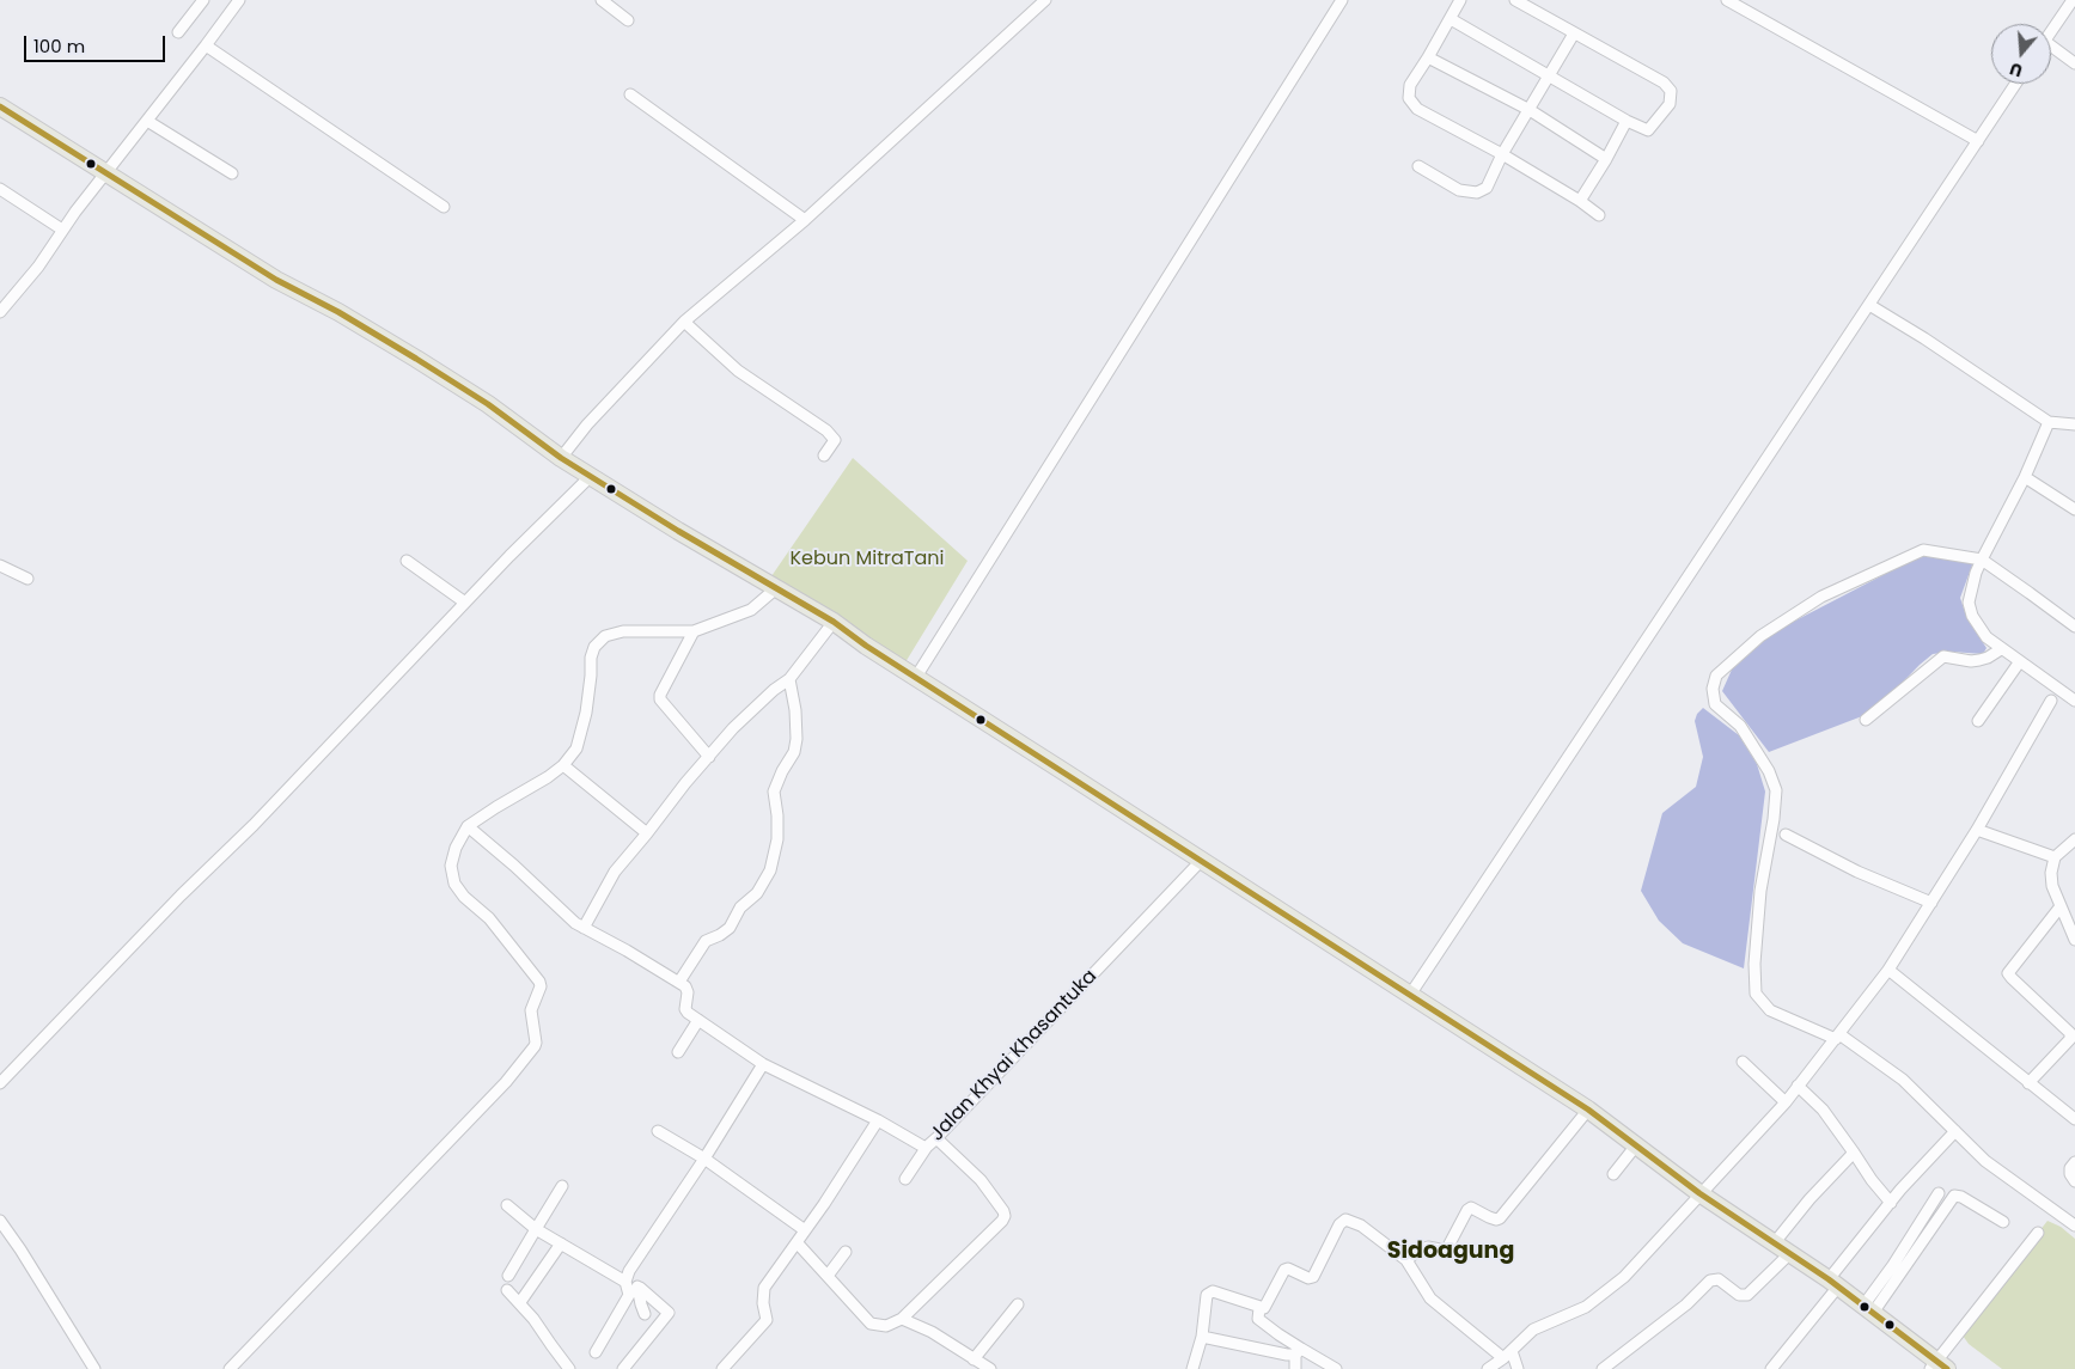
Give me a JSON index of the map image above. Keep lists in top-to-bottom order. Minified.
{"streets":{"street":["Jalan Khyai Khasantuka"]},"districts":["Sidoagung"],"parks":["Kebun MitraTani"],"scale_bar":"100 m","north":"bottom"}
